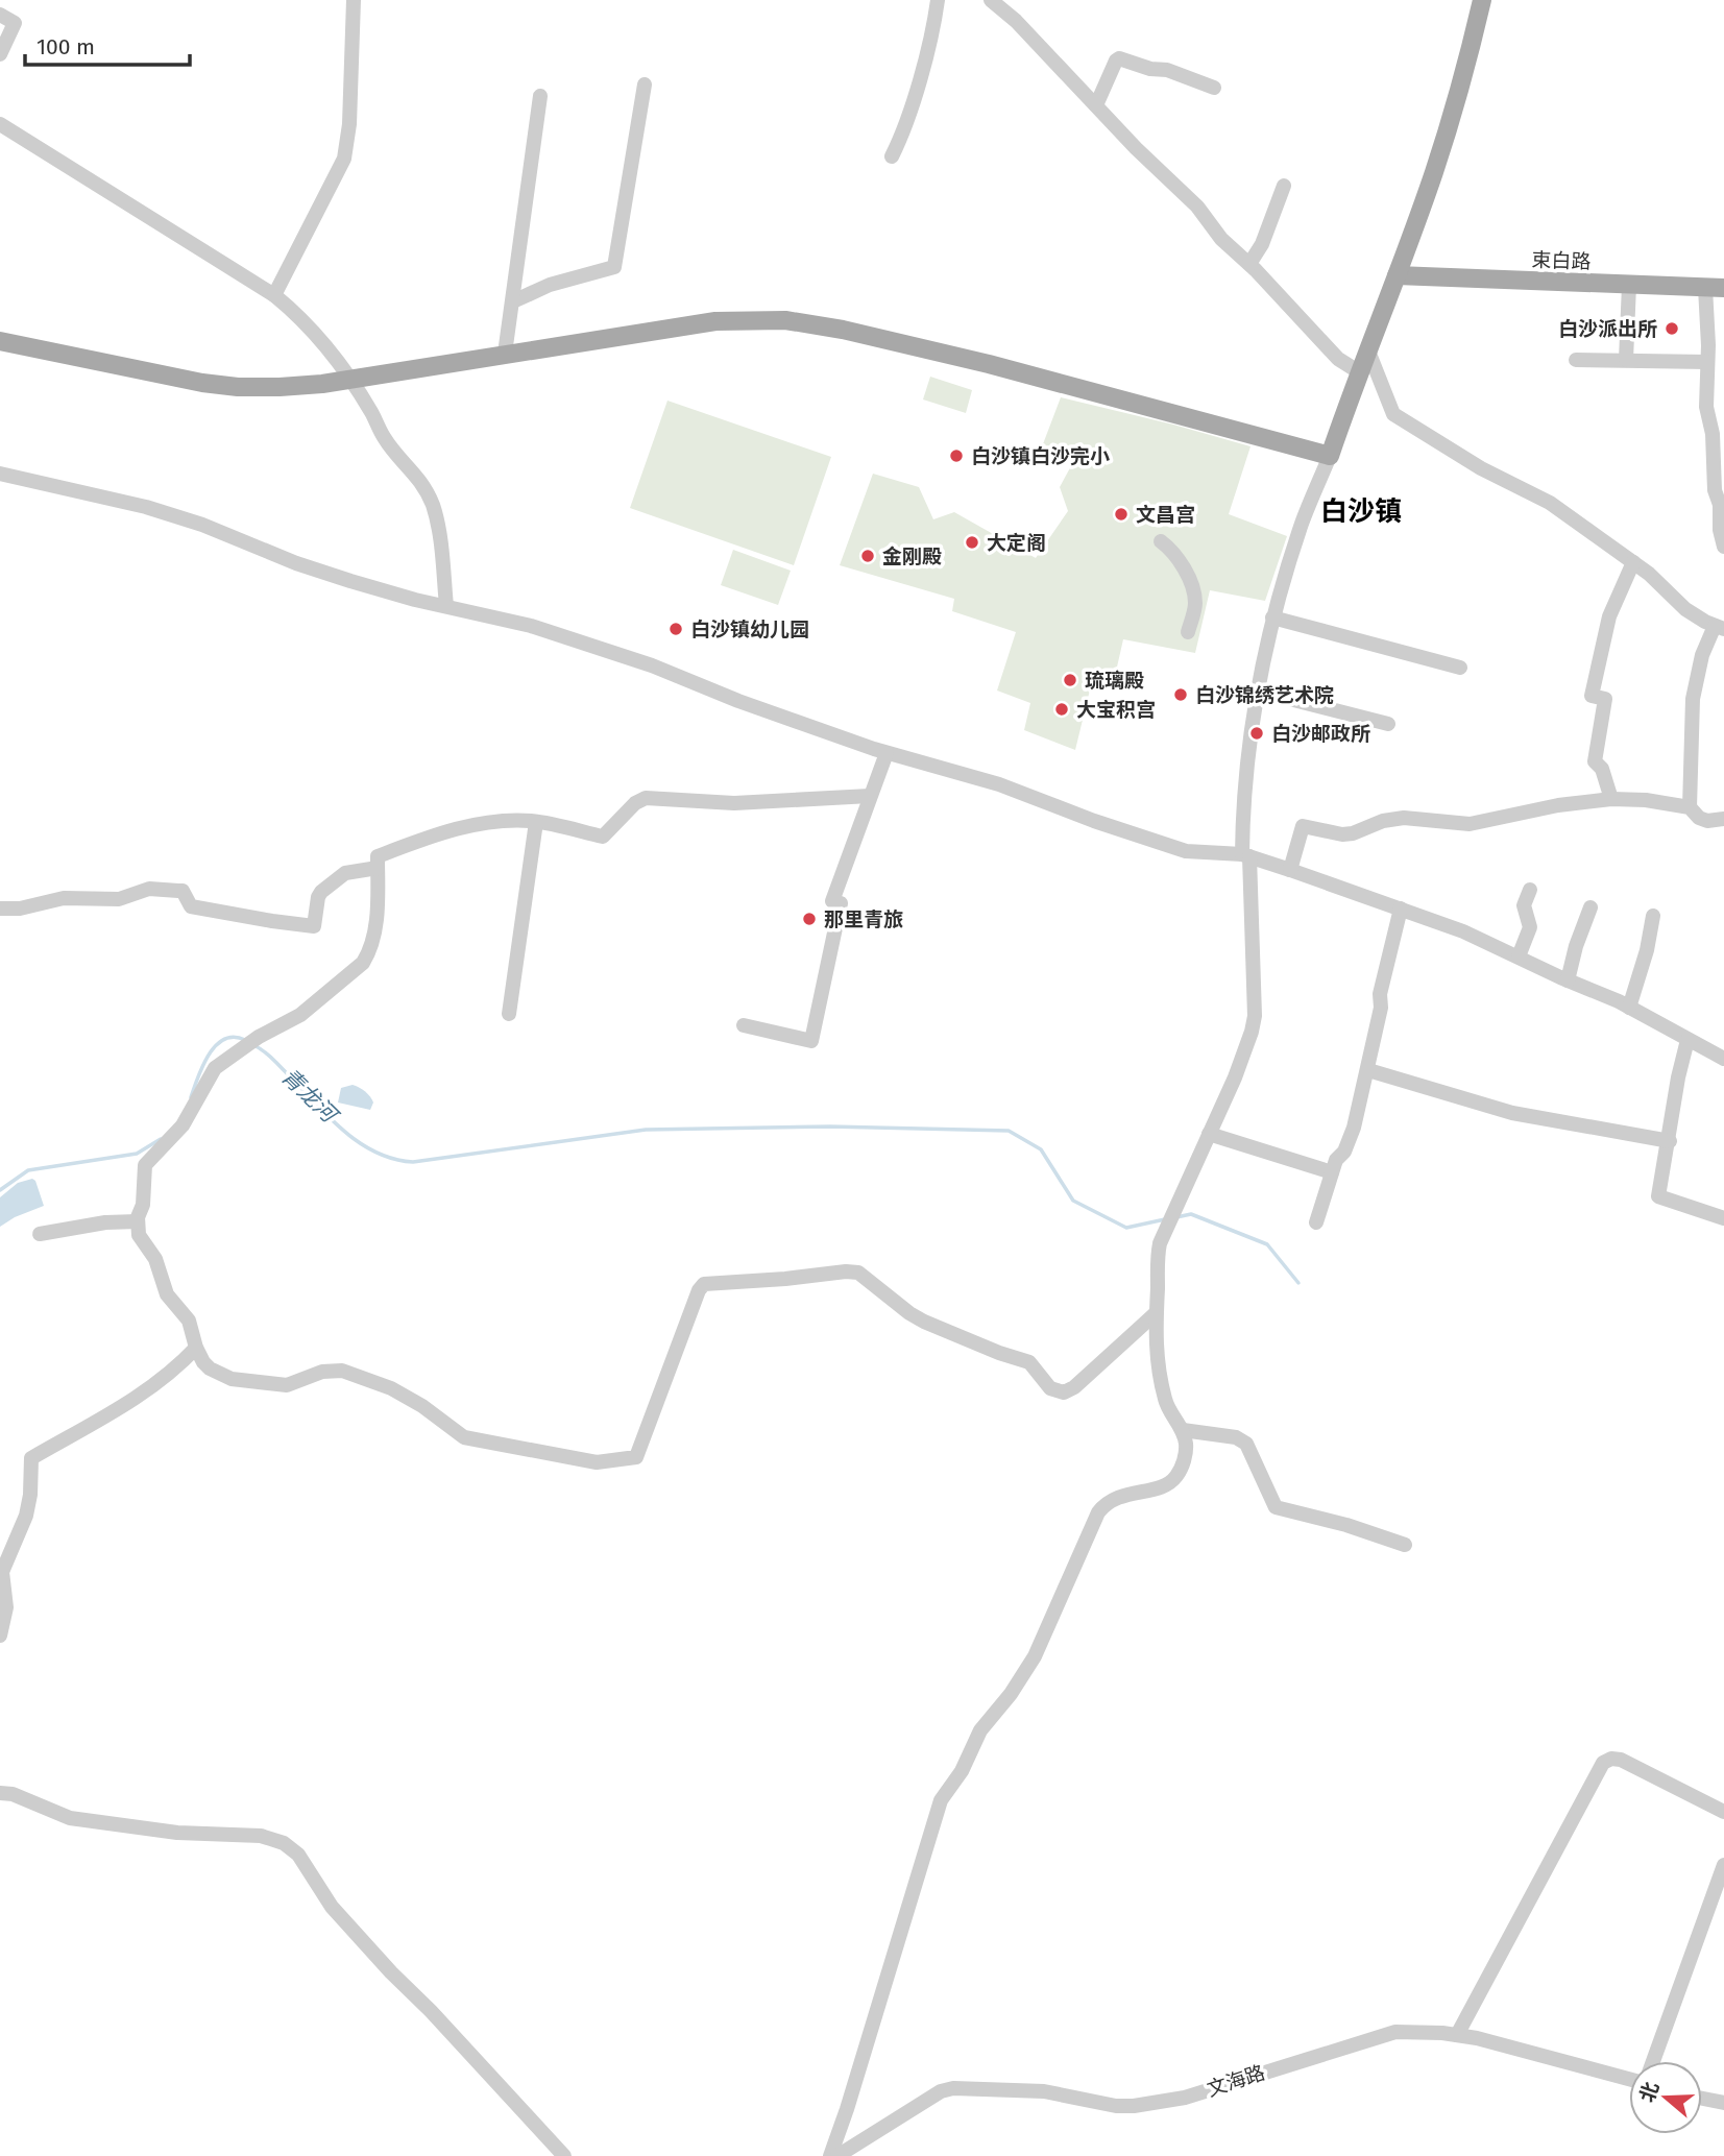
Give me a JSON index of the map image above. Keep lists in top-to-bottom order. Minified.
{"streets":{"main road":["束白路"],"street":["文海路"]},"districts":["白沙镇"],"water":["青龙河"],"places":["白沙派出所","白沙镇白沙完小","文昌宫","大定阁","金刚殿","白沙镇幼儿园","琉璃殿","白沙锦绣艺术院","大宝积宫","白沙邮政所","那里青旅"],"scale_bar":"100 m","north":"left"}
